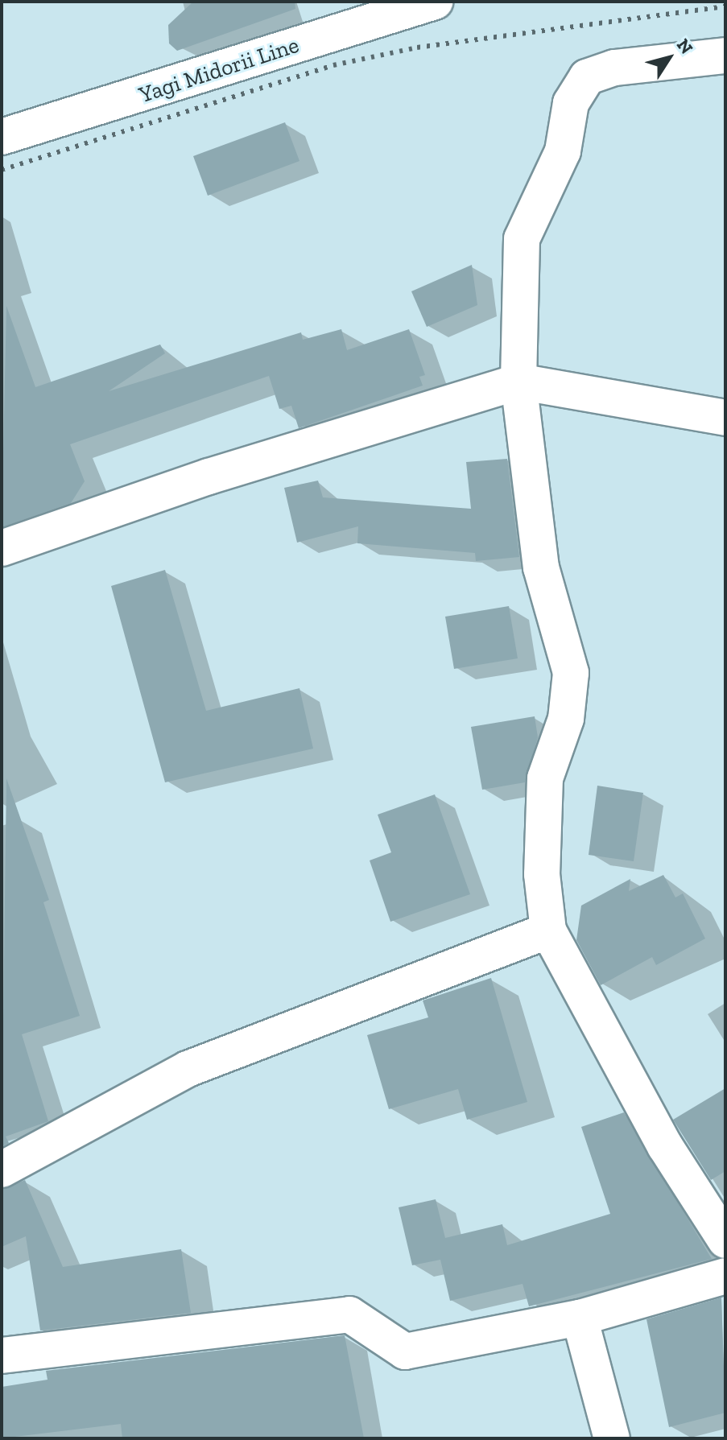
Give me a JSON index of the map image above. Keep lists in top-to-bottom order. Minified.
{"streets":{"street":["Yagi Midorii Line"]},"north":"top right"}
